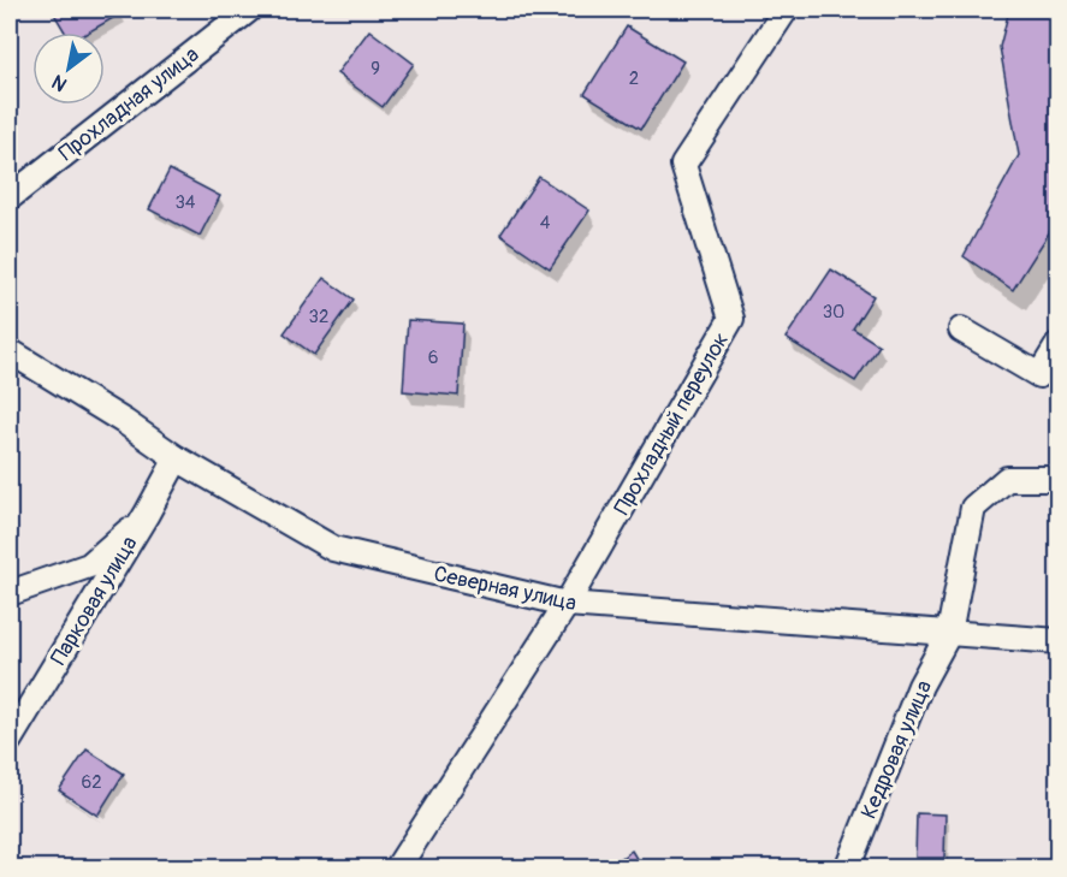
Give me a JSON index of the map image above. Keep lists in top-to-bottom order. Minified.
{"streets":{"street":["Прохладная улица","Прохладный переулок","Северная улица","Парковая улица","Кедровая улица"]},"crossings":[["Прохладный переулок","Северная улица"],["Северная улица","Парковая улица"],["Северная улица","Кедровая улица"]],"house_numbers":["9","2","34","4","30","32","6","62"],"north":"bottom left"}
